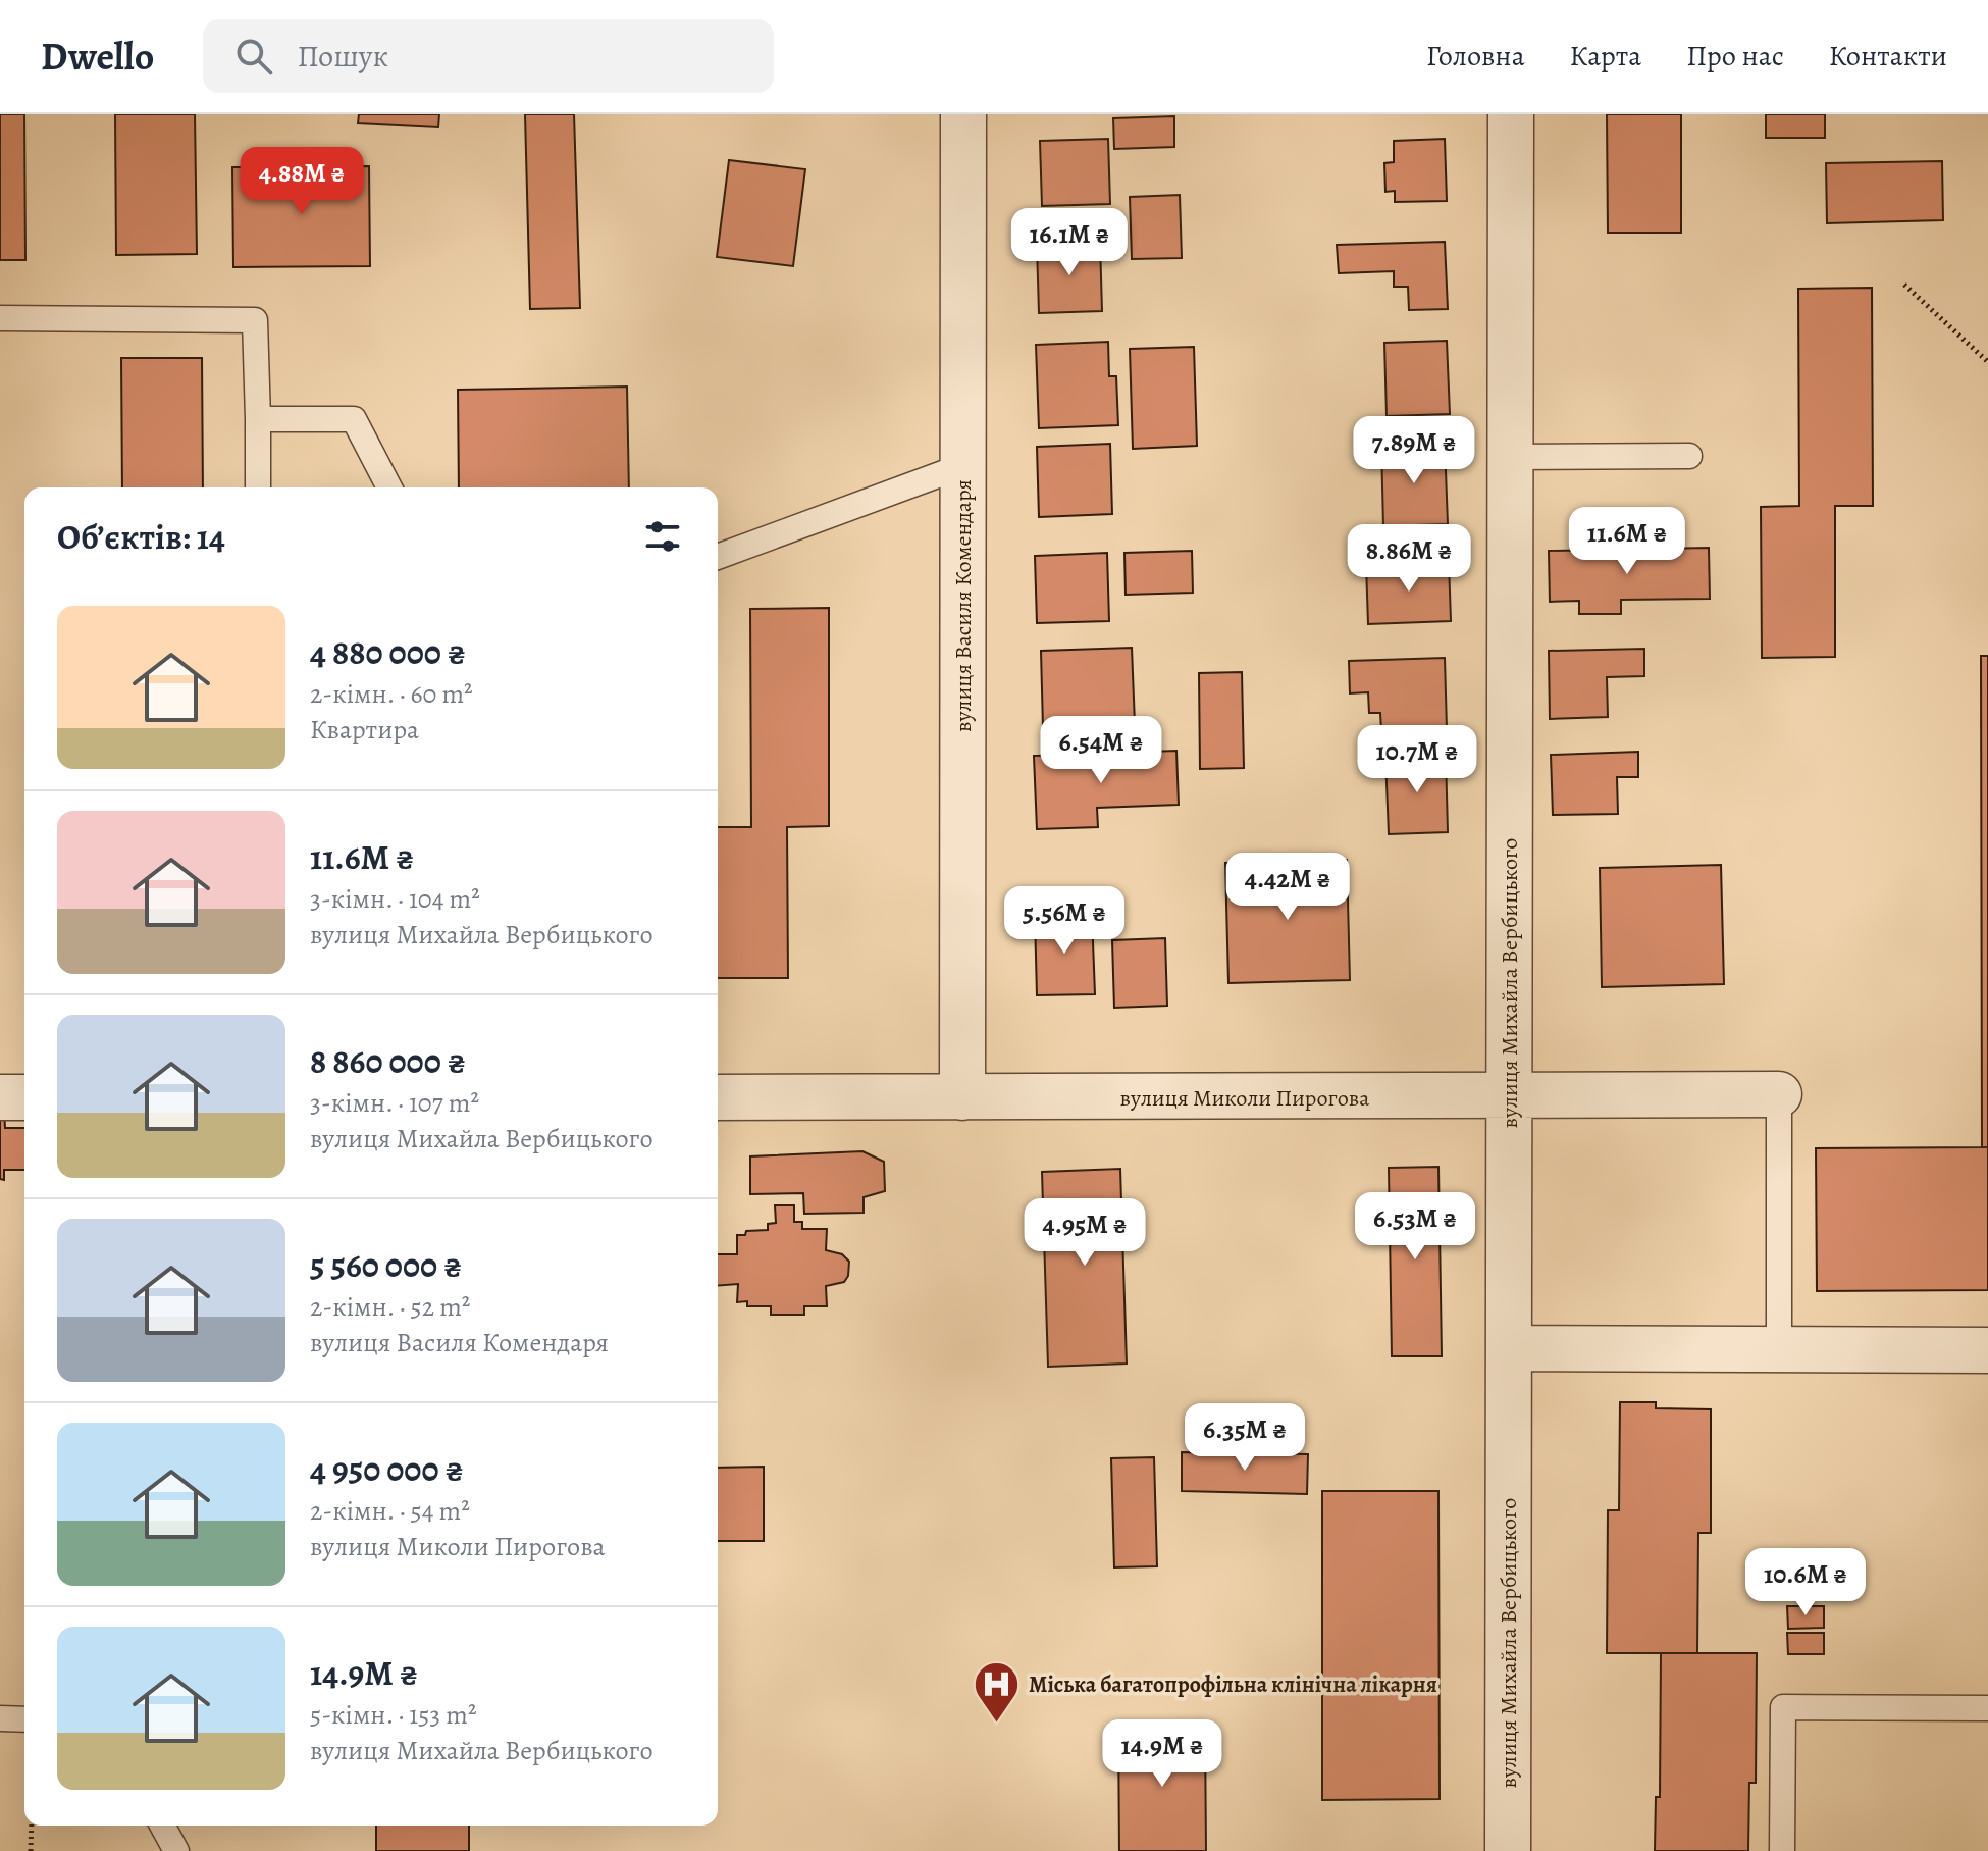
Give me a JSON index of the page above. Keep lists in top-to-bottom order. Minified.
{"streets":{"street":["вулиця Василя Комендаря","вулиця Михайла Вербицького","вулиця Миколи Пирогова"]},"crossings":[["вулиця Василя Комендаря","вулиця Миколи Пирогова"],["вулиця Михайла Вербицького","вулиця Миколи Пирогова"]],"places":{"hospital":["Міська багатопрофільна клінічна лікарня"]},"page":{"header":"Dwello","search":"Пошук","nav":["Головна","Карта","Про нас","Контакти"],"price":["4.88M ₴","16.1M ₴","7.89M ₴","11.6M ₴","8.86M ₴","6.54M ₴","10.7M ₴","4.42M ₴","5.56M ₴","6.53M ₴","4.95M ₴","6.35M ₴","10.6M ₴","14.9M ₴"],"heading":"Об’єктів: 14","list":[{"name":"4 880 000 ₴","note":"2-кімн. · 60 m² · Квартира"},{"name":"11.6M ₴","note":"3-кімн. · 104 m² · вулиця Михайла Вербицького"},{"name":"8 860 000 ₴","note":"3-кімн. · 107 m² · вулиця Михайла Вербицького"},{"name":"5 560 000 ₴","note":"2-кімн. · 52 m² · вулиця Василя Комендаря"},{"name":"4 950 000 ₴","note":"2-кімн. · 54 m² · вулиця Миколи Пирогова"},{"name":"14.9M ₴","note":"5-кімн. · 153 m² · вулиця Михайла Вербицького"}]}}
